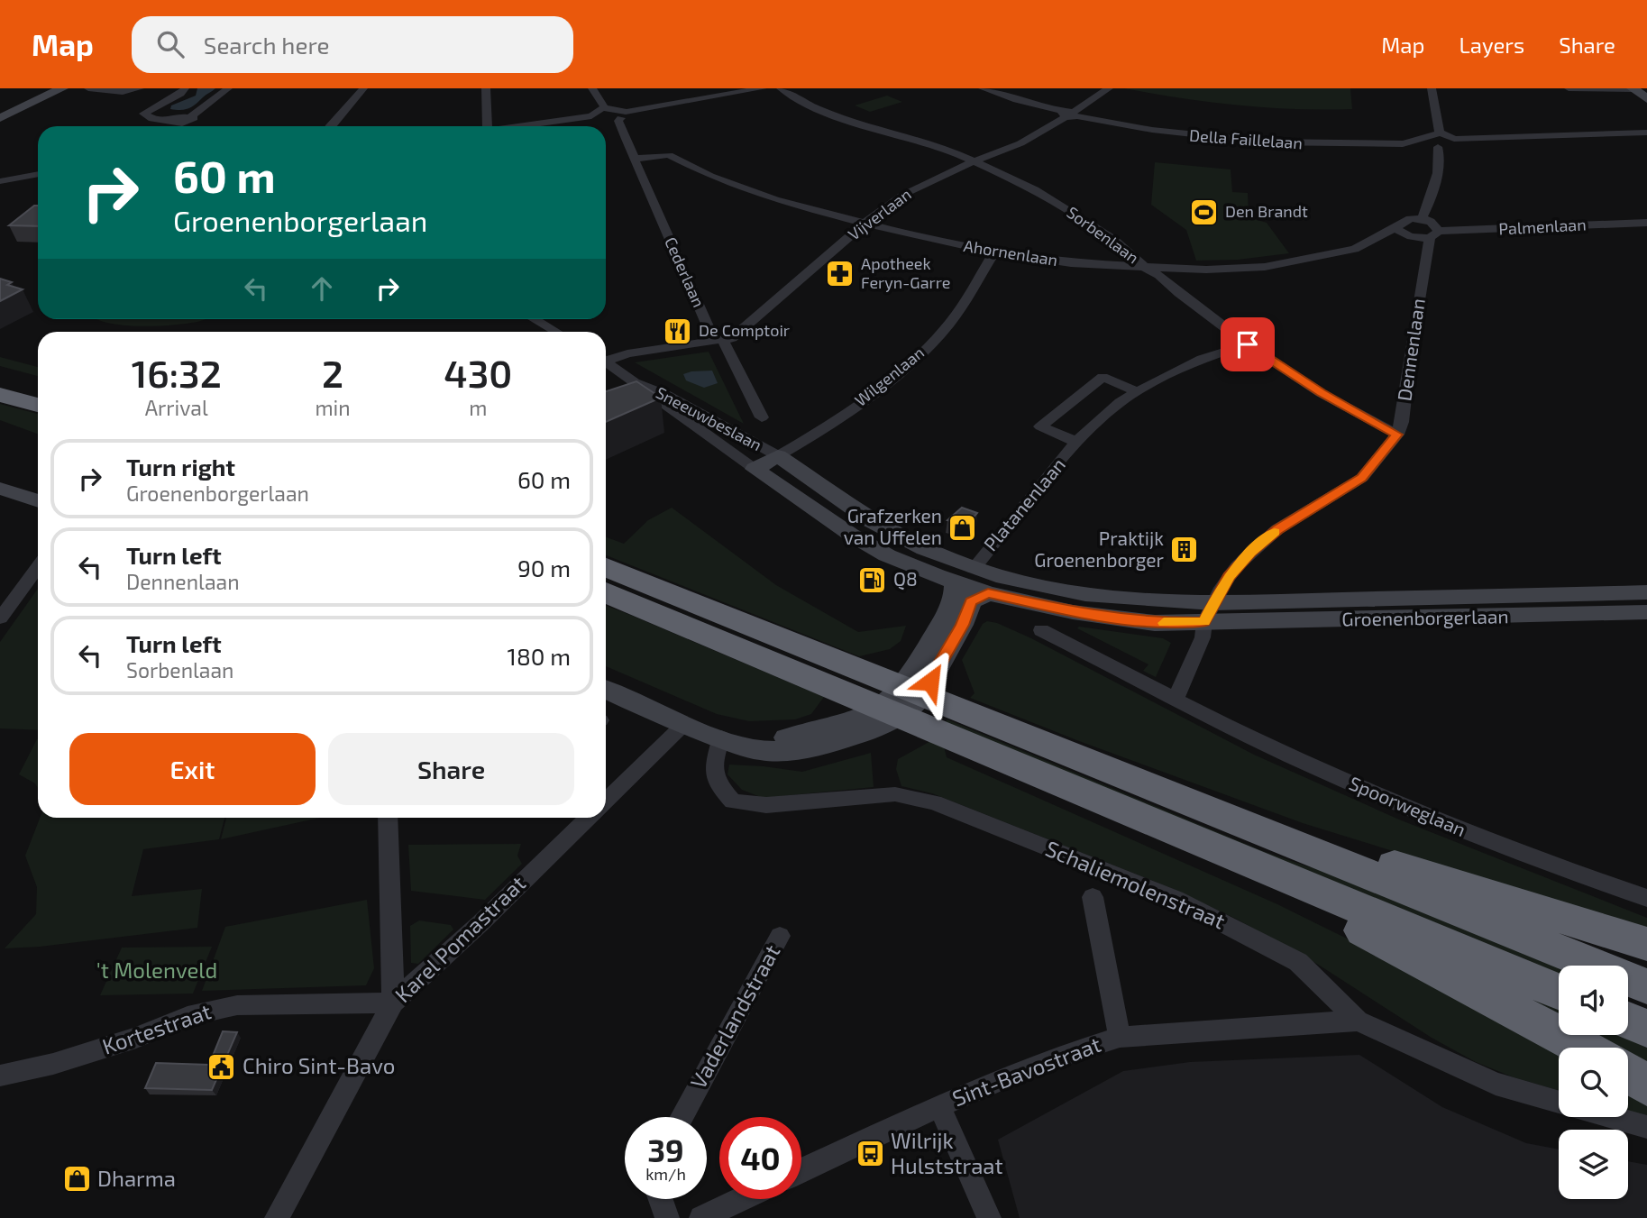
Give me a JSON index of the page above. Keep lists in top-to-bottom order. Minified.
{"streets":{"street":["Della Faillelaan","Vijverlaan","Palmenlaan","Sorbenlaan","Ahornenlaan","Cederlaan","Dennenlaan","Wilgenlaan","Sneeuwbeslaan","Platanenlaan","Groenenborgerlaan","Spoorweglaan","Schaliemolenstraat","Karel Pomastraat","Vaderlandstraat","Kortestraat","Sint-Bavostraat"]},"crossings":[["Della Faillelaan","Vijverlaan"],["Vijverlaan","Sorbenlaan"],["Vijverlaan","Ahornenlaan"],["Vijverlaan","Cederlaan"],["Palmenlaan","Dennenlaan"],["Sorbenlaan","Ahornenlaan"],["Sorbenlaan","Dennenlaan"],["Sorbenlaan","Platanenlaan"],["Ahornenlaan","Cederlaan"],["Ahornenlaan","Wilgenlaan"],["Dennenlaan","Groenenborgerlaan"],["Wilgenlaan","Sneeuwbeslaan"],["Wilgenlaan","Groenenborgerlaan"],["Sneeuwbeslaan","Groenenborgerlaan"],["Platanenlaan","Groenenborgerlaan"],["Schaliemolenstraat","Sint-Bavostraat"],["Karel Pomastraat","Kortestraat"]],"parks":["'t Molenveld"],"places":{"sports":["Den Brandt"],"pharmacy":["Apotheek Feryn-Garre"],"restaurant":["De Comptoir"],"shop":["Grafzerken van Uffelen","Dharma"],"building":["Praktijk Groenenborger"],"fuel station":["Q8"],"public building":["Chiro Sint-Bavo"],"bus stop":["Wilrijk Hulststraat"]},"page":{"header":"Map","search":"Search here","nav":["Map","Layers","Share"],"turn":["60 m","Groenenborgerlaan"],"eta":["16:32","Arrival","2","min","430","m"],"list":[{"name":"Turn right","note":"Groenenborgerlaan","value":"60 m"},{"name":"Turn left","note":"Dennenlaan","value":"90 m"},{"name":"Turn left","note":"Sorbenlaan","value":"180 m"}],"buttons":["Exit","Share"],"speed":"39 km/h","limit":"40"}}
